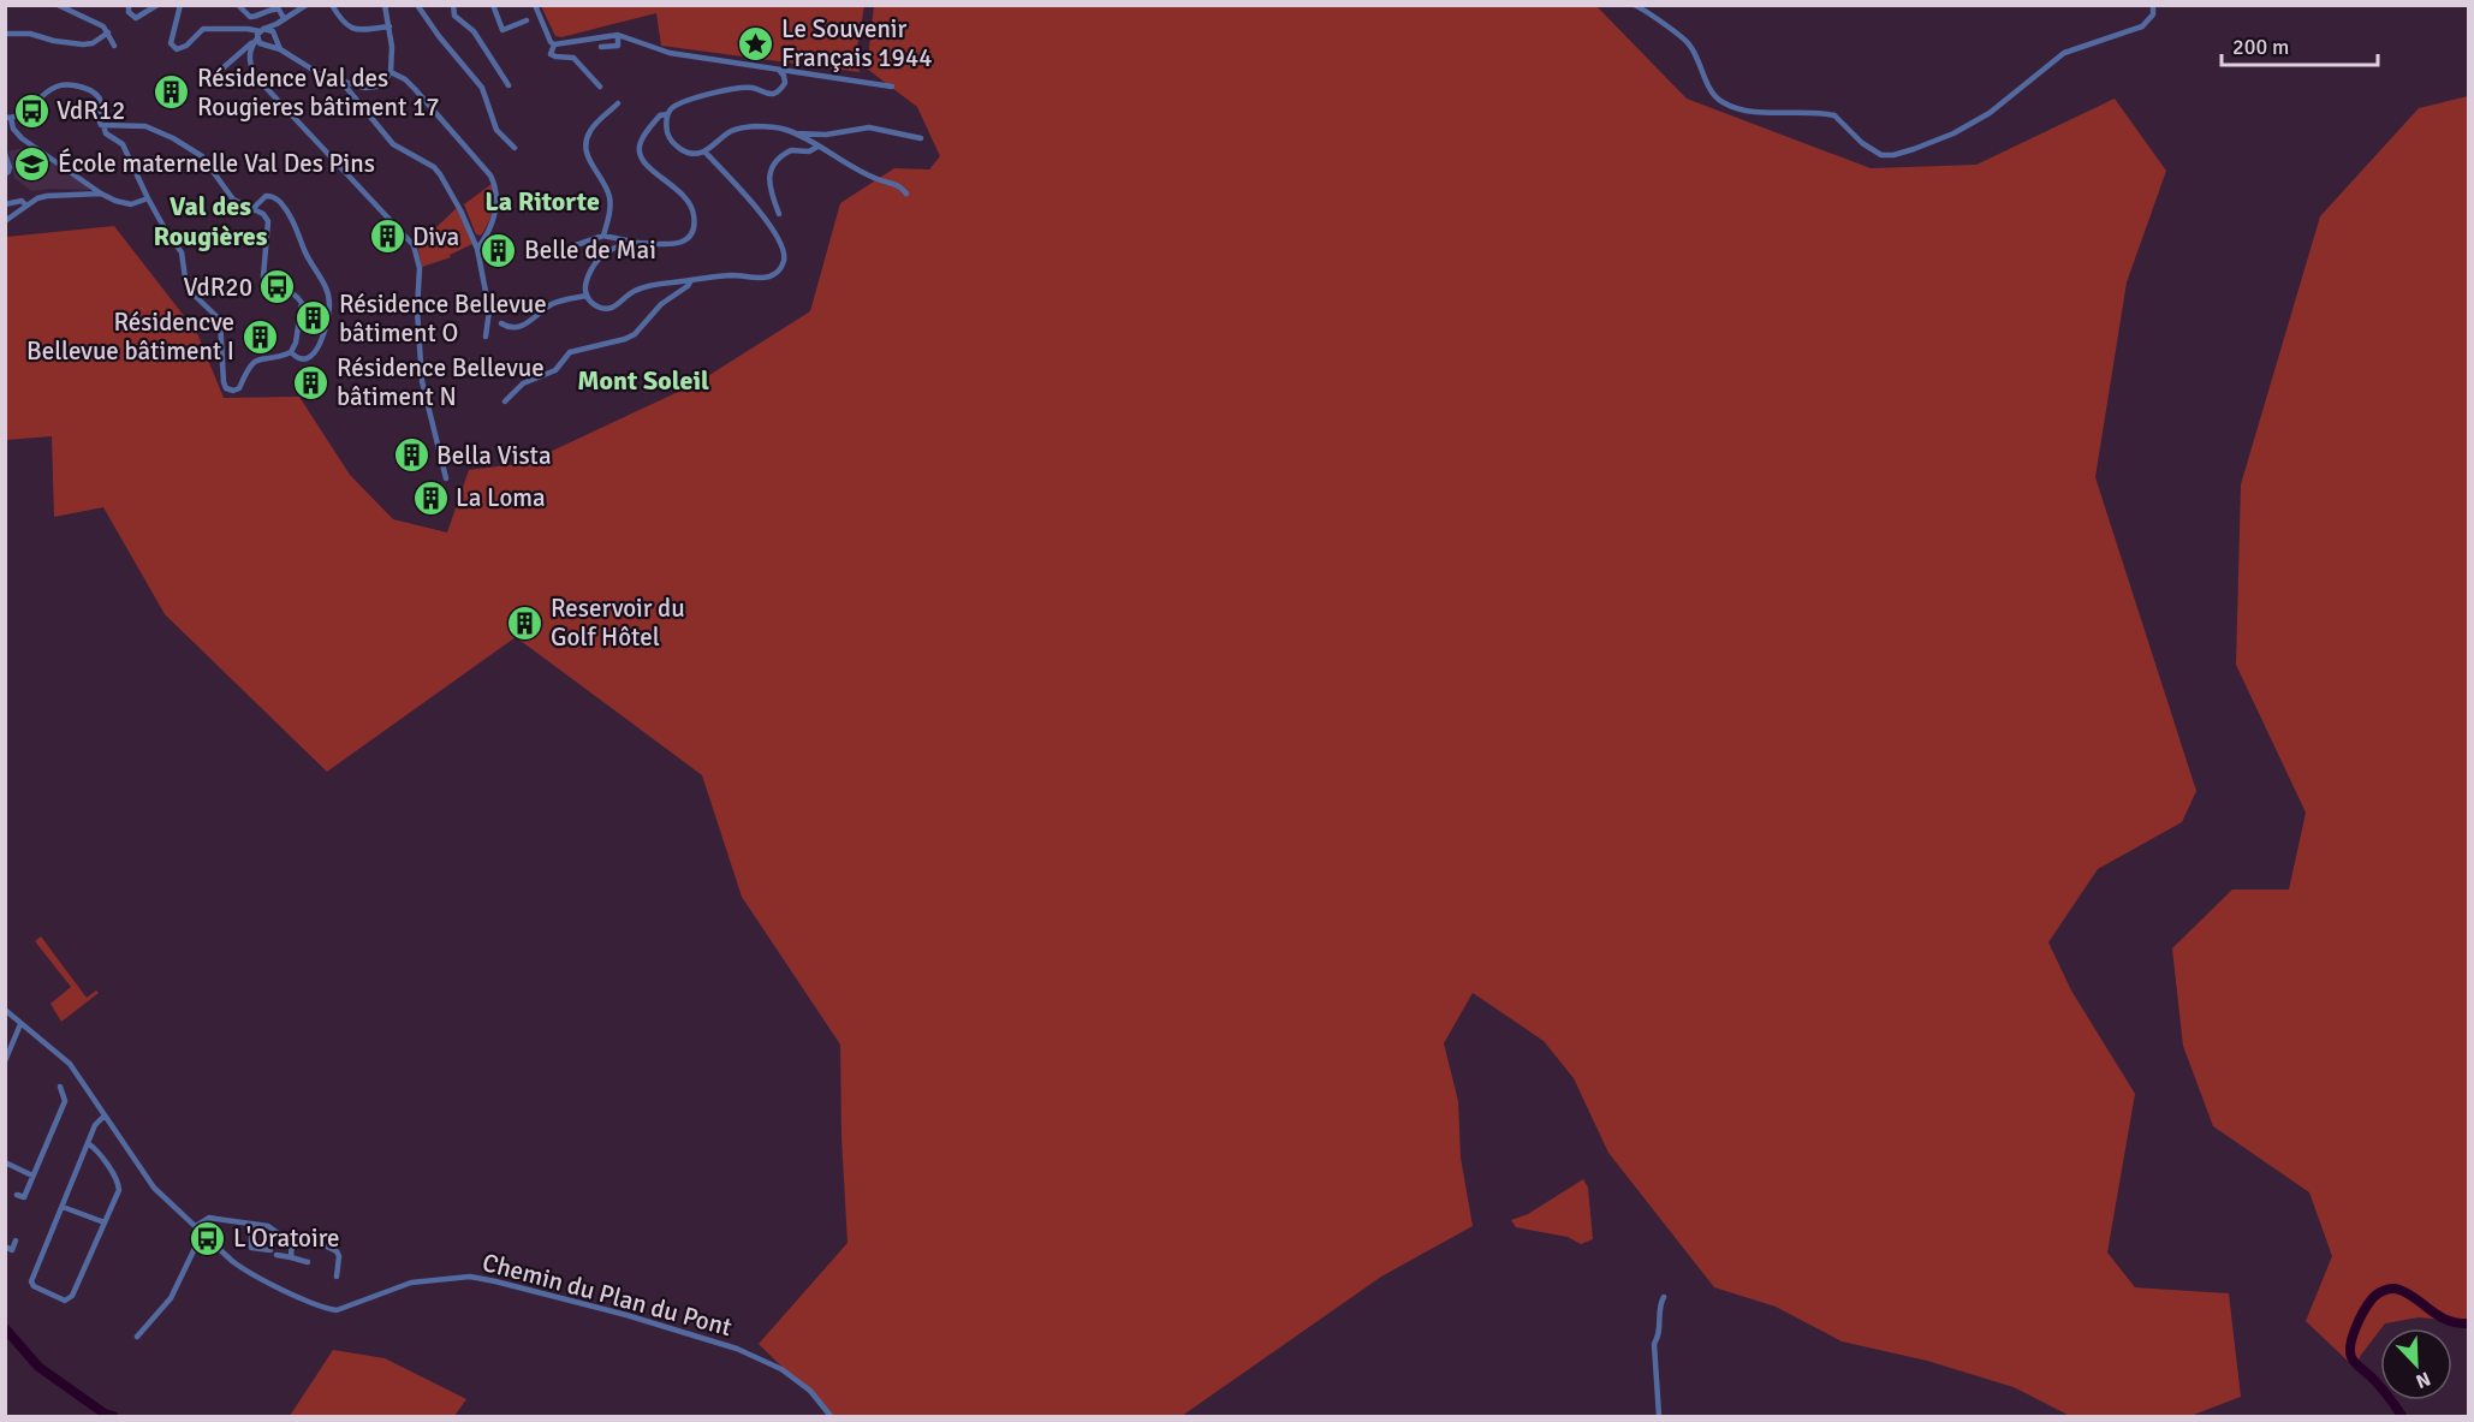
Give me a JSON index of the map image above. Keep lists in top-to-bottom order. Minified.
{"streets":{"street":["Chemin du Plan du Pont"]},"districts":["La Ritorte","Val des Rougières","Mont Soleil"],"places":{"place":["Le Souvenir Français 1944"],"building":["Résidence Val des Rougieres bâtiment 17","Diva","Belle de Mai","Résidence Bellevue bâtiment O","Résidencve Bellevue bâtiment I","Résidence Bellevue bâtiment N","Bella Vista","La Loma","Reservoir du Golf Hôtel"],"bus stop":["VdR12","VdR20","L'Oratoire"],"school or university":["École maternelle Val Des Pins"]},"scale_bar":"200 m","north":"bottom right"}
